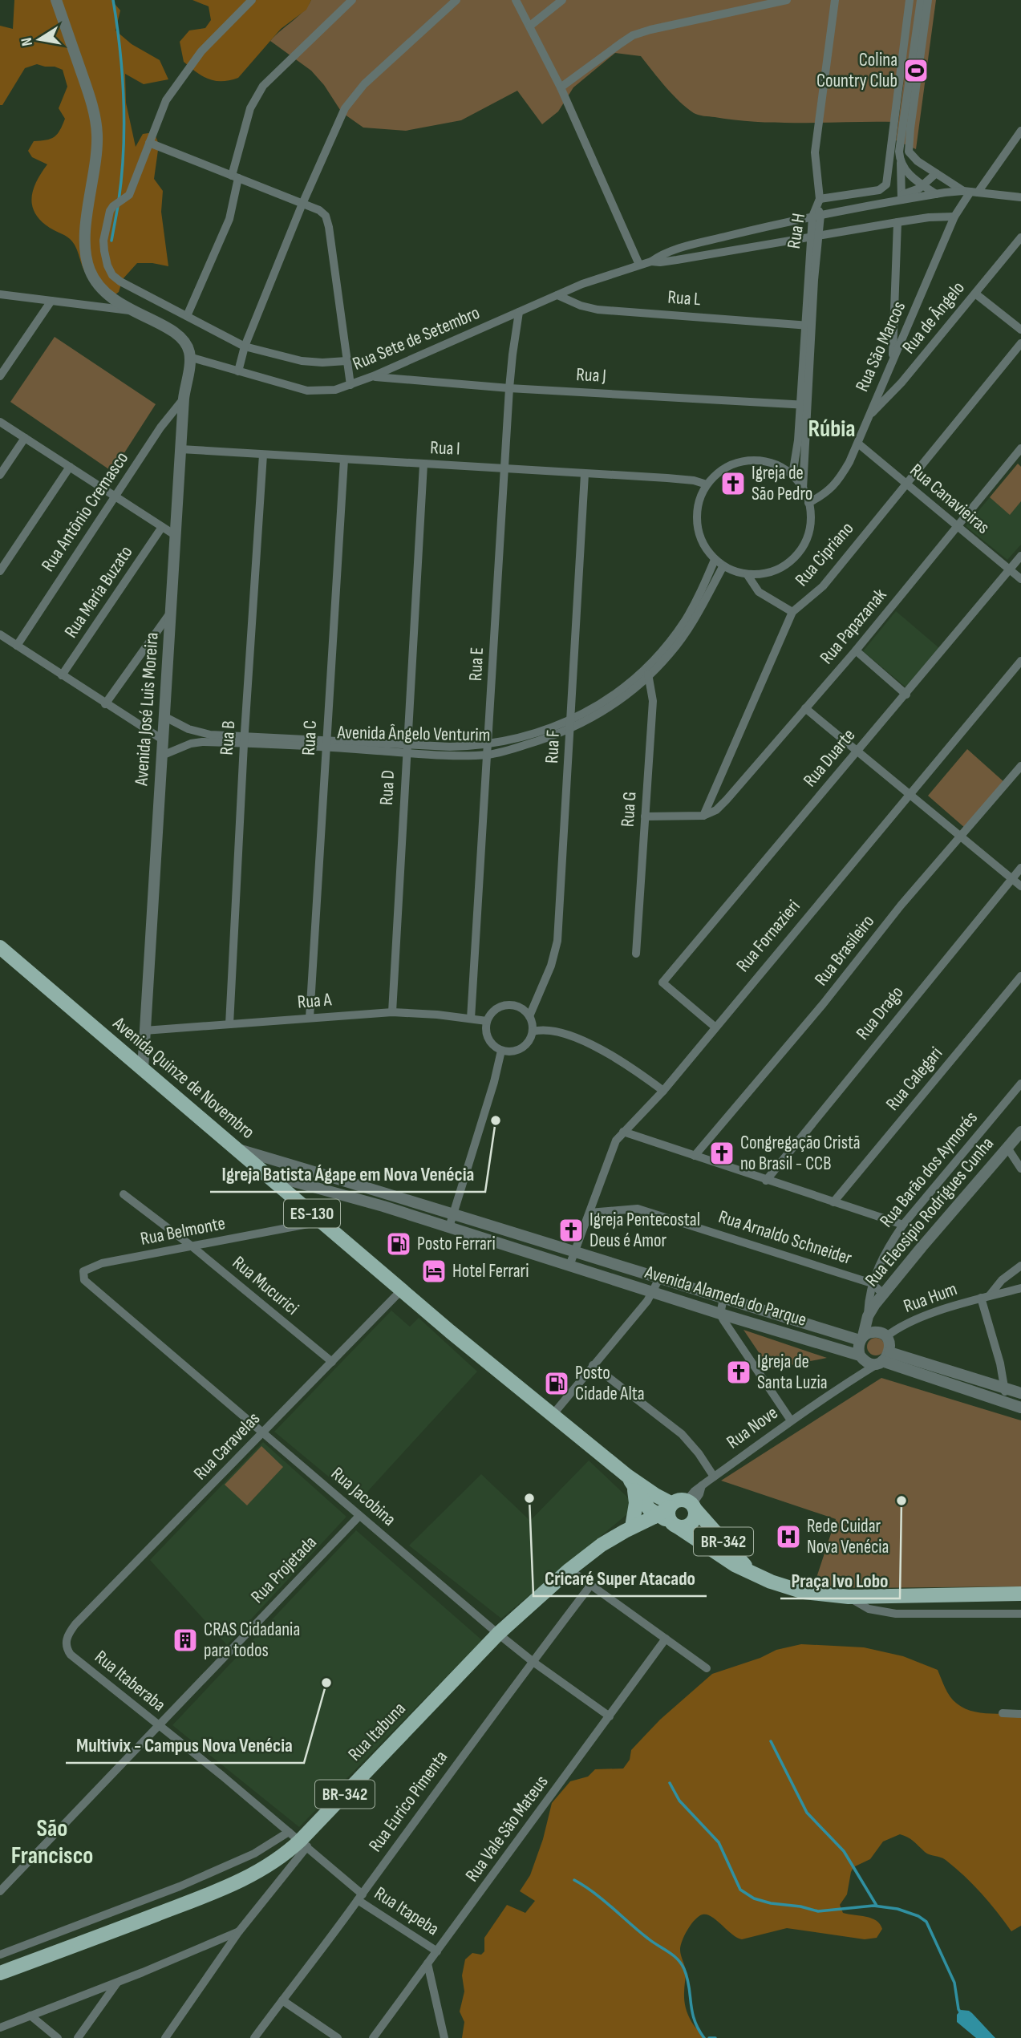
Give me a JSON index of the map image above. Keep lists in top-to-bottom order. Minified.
{"streets":{"main road":["Avenida Quinze de Novembro","ES-130","BR-342","Rua Itabuna"],"street":["Rua H","Rua L","Rua de Ângelo","Rua Sete de Setembro","Rua São Marcos","Rua J","Rua I","Rua Canavieiras","Rua Antônio Cremasco","Rua Cipriano","Rua Maria Buzato","Rua Papazanak","Rua E","Avenida José Luis Moreira","Avenida Ângelo Venturim","Rua B","Rua C","Rua F","Rua Duarte","Rua D","Rua G","Rua Fornazieri","Rua Brasileiro","Rua A","Rua Drago","Rua Calegari","Rua Barão dos Aymorés","Rua Eleosipio Rodrigues Cunha","Rua Belmonte","Rua Arnaldo Schneider","Rua Mucurici","Avenida Alameda do Parque","Rua Hum","Rua Nove","Rua Caravelas","Rua Jacobina","Rua Projetada","Rua Itaberaba","Rua Eurico Pimenta","Rua Vale São Mateus","Rua Itapeba"]},"crossings":[["Rua H","Rua L"],["Rua H","Rua Sete de Setembro"],["Rua H","Rua São Marcos"],["Rua H","Rua J"],["Rua H","Rua I"],["Rua H","Avenida Ângelo Venturim"],["Rua L","Rua Sete de Setembro"],["Rua de Ângelo","Rua São Marcos"],["Rua Sete de Setembro","Rua São Marcos"],["Rua Sete de Setembro","Rua J"],["Rua Sete de Setembro","Rua E"],["Rua Sete de Setembro","Avenida José Luis Moreira"],["Rua São Marcos","Rua I"],["Rua São Marcos","Rua Canavieiras"],["Rua São Marcos","Avenida Ângelo Venturim"],["Rua J","Rua E"],["Rua I","Rua E"],["Rua I","Avenida José Luis Moreira"],["Rua I","Avenida Ângelo Venturim"],["Rua I","Rua B"],["Rua I","Rua C"],["Rua I","Rua F"],["Rua I","Rua D"],["Rua Canavieiras","Rua Cipriano"],["Rua Canavieiras","Rua Papazanak"],["Rua Canavieiras","Rua Duarte"],["Rua Antônio Cremasco","Avenida José Luis Moreira"],["Rua Cipriano","Rua Papazanak"],["Rua E","Avenida Ângelo Venturim"],["Rua E","Rua A"],["Avenida José Luis Moreira","Avenida Ângelo Venturim"],["Avenida José Luis Moreira","Rua A"],["Avenida José Luis Moreira","Avenida Quinze de Novembro"],["Avenida Ângelo Venturim","Rua B"],["Avenida Ângelo Venturim","Rua C"],["Avenida Ângelo Venturim","Rua F"],["Avenida Ângelo Venturim","Rua D"],["Avenida Ângelo Venturim","Rua G"],["Rua B","Rua A"],["Rua C","Rua A"],["Rua F","Rua A"],["Rua Duarte","Rua Fornazieri"],["Rua D","Rua A"],["Rua Fornazieri","Rua Arnaldo Schneider"],["Rua Fornazieri","Avenida Alameda do Parque"],["Avenida Quinze de Novembro","ES-130"],["Avenida Quinze de Novembro","Rua Belmonte"],["Avenida Quinze de Novembro","Avenida Alameda do Parque"],["Avenida Quinze de Novembro","Rua Caravelas"],["Rua Barão dos Aymorés","Rua Eleosipio Rodrigues Cunha"],["Rua Barão dos Aymorés","Rua Arnaldo Schneider"],["ES-130","BR-342"],["Rua Belmonte","Rua Mucurici"],["Rua Belmonte","Rua Jacobina"],["Rua Mucurici","Rua Caravelas"],["Avenida Alameda do Parque","Rua Hum"],["Rua Nove","BR-342"],["Rua Caravelas","Rua Jacobina"],["Rua Caravelas","Rua Itaberaba"],["Rua Jacobina","Rua Projetada"],["Rua Jacobina","Rua Itabuna"],["Rua Jacobina","Rua Eurico Pimenta"],["Rua Jacobina","Rua Vale São Mateus"],["BR-342","Rua Itabuna"],["Rua Projetada","Rua Itaberaba"],["Rua Itaberaba","Rua Itabuna"],["Rua Itaberaba","Rua Itapeba"],["Rua Itabuna","Rua Itapeba"],["Rua Eurico Pimenta","Rua Itapeba"],["Rua Vale São Mateus","Rua Itapeba"]],"districts":["Rúbia","São Francisco"],"places":{"sports":["Colina Country Club"],"church":["Igreja de São Pedro","Congregação Cristã no Brasil - CCB","Igreja Pentecostal Deus é Amor","Igreja de Santa Luzia"],"other":["Igreja Batista Ágape em Nova Venécia","Cricaré Super Atacado","Praça Ivo Lobo","Multivix - Campus Nova Venécia"],"fuel station":["Posto Ferrari","Posto Cidade Alta"],"hotel":["Hotel Ferrari"],"hospital":["Rede Cuidar Nova Venécia"],"building":["CRAS Cidadania para todos"]},"north":"left"}
